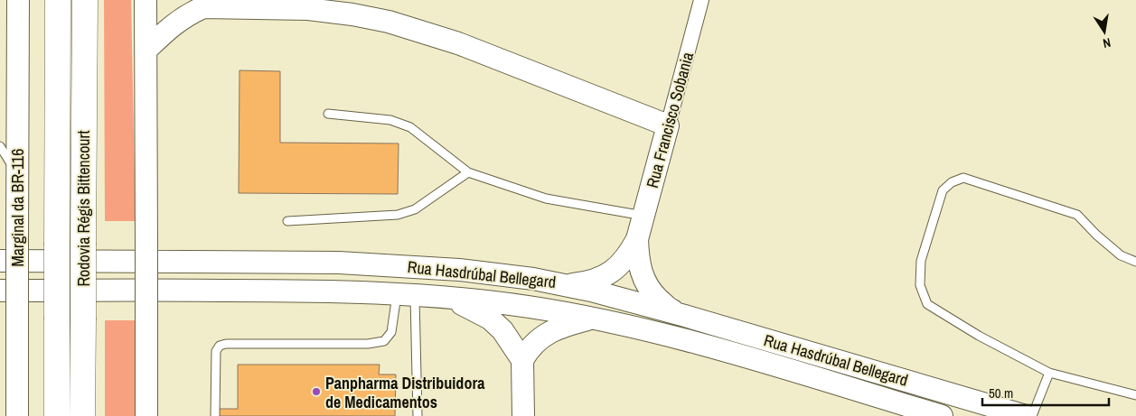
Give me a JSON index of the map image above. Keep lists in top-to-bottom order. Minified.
{"streets":{"highway":["Rodovia Régis Bittencourt"],"street":["Rua Francisco Sobania","Marginal da BR-116","Rua Hasdrúbal Bellegard"]},"crossings":[["Rua Francisco Sobania","Rua Hasdrúbal Bellegard"]],"places":["Panpharma Distribuidora de Medicamentos"],"scale_bar":"50 m","north":"bottom"}
